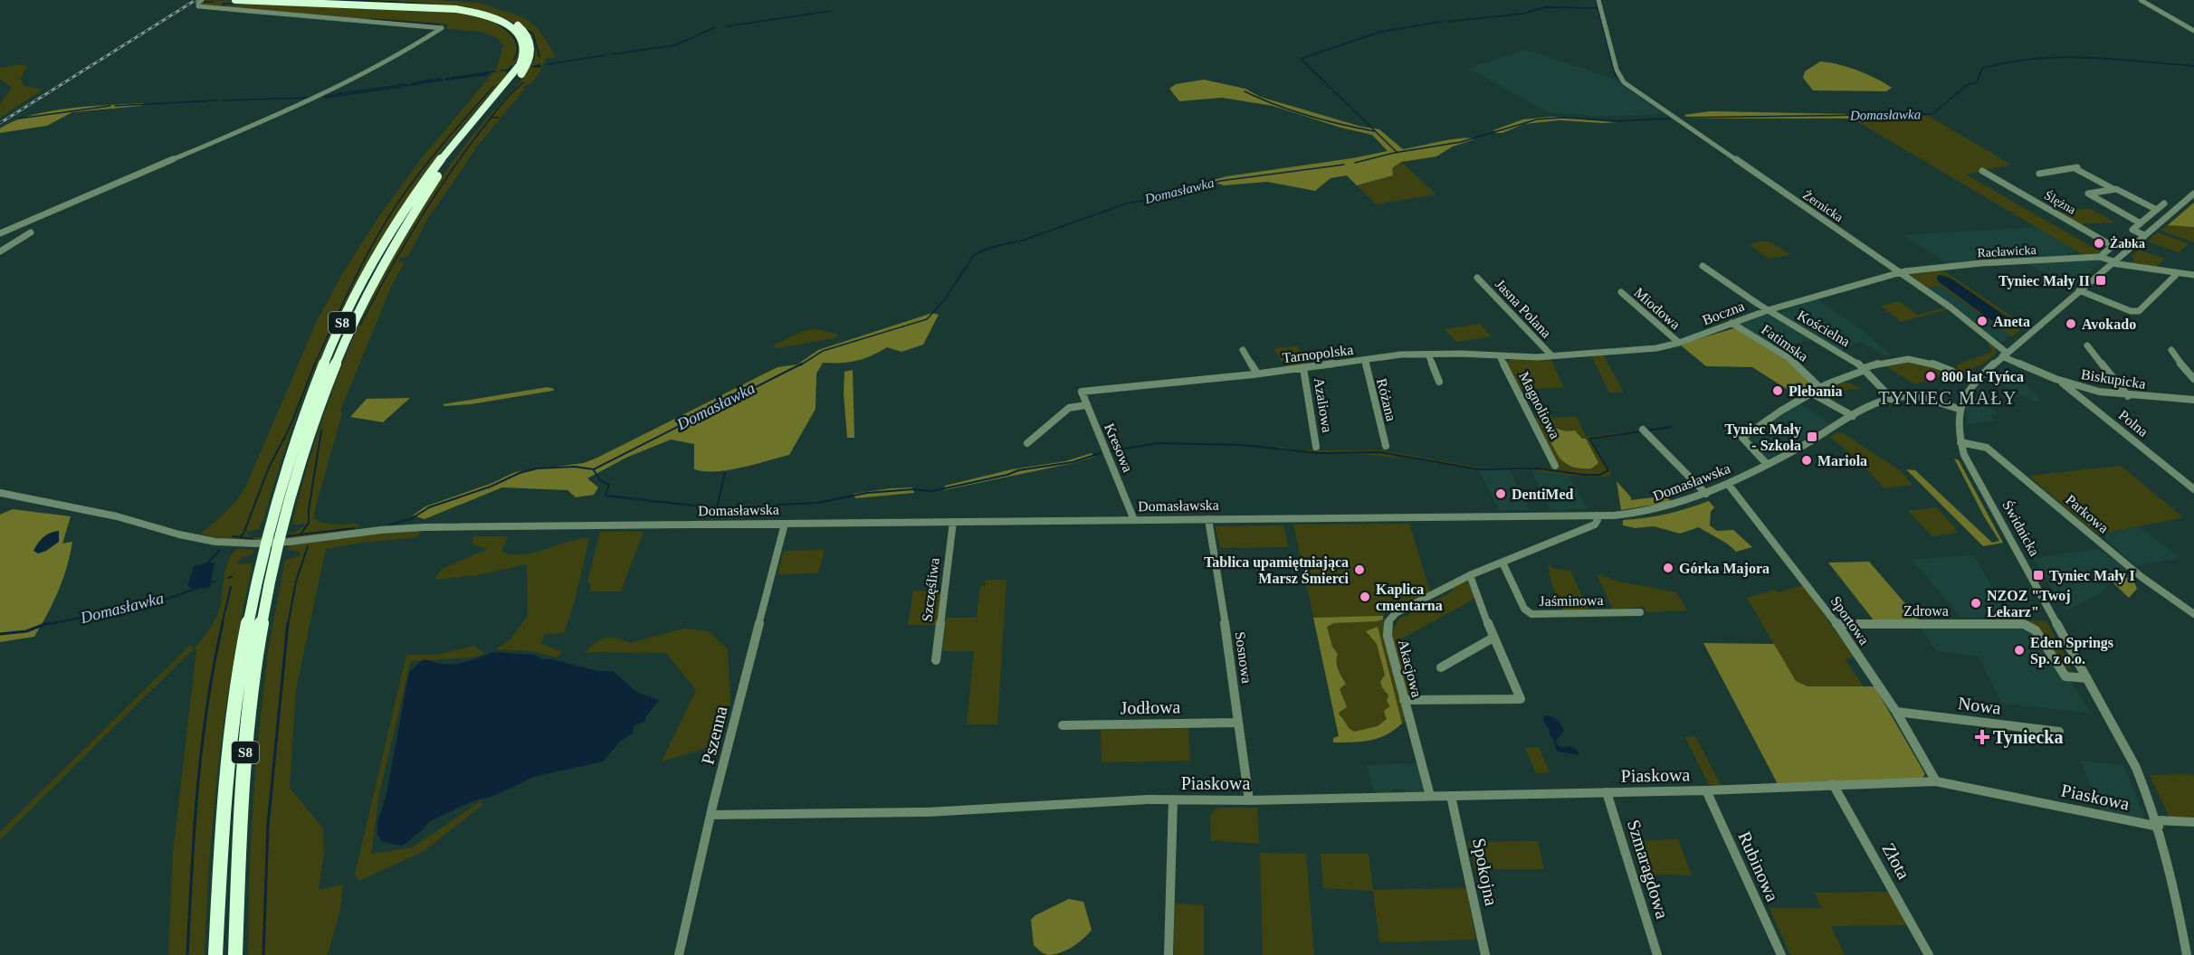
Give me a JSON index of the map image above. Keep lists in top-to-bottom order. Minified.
{"streets":{"highway":["S8"],"street":["Ślężna","Żernicka","Racławicka","Jasna Polana","Miodowa","Boczna","Kościelna","Fatimska","Tarnopolska","Biskupicka","Różana","Azaliowa","Magnoliowa","Polna","Kresowa","Domasławska","Parkowa","Świdnicka","Szczęśliwa","Jaśminowa","Zdrowa","Sportowa","Sosnowa","Akacjowa","Nowa","Jodłowa","Pszenna","Piaskowa","Złota","Rubinowa","Szmaragdowa","Spokojna"]},"crossings":[["Ślężna","Racławicka"],["Żernicka","Racławicka"],["Żernicka","Boczna"],["Żernicka","Biskupicka"],["Racławicka","Boczna"],["Jasna Polana","Boczna"],["Jasna Polana","Tarnopolska"],["Miodowa","Boczna"],["Boczna","Kościelna"],["Boczna","Fatimska"],["Boczna","Tarnopolska"],["Kościelna","Domasławska"],["Tarnopolska","Różana"],["Tarnopolska","Azaliowa"],["Tarnopolska","Magnoliowa"],["Tarnopolska","Kresowa"],["Biskupicka","Polna"],["Kresowa","Domasławska"],["Domasławska","Świdnicka"],["Domasławska","Szczęśliwa"],["Domasławska","Sportowa"],["Domasławska","Sosnowa"],["Domasławska","Akacjowa"],["Domasławska","Pszenna"],["Parkowa","Świdnicka"],["Świdnicka","Zdrowa"],["Świdnicka","Piaskowa"],["Jaśminowa","Akacjowa"],["Zdrowa","Sportowa"],["Sportowa","Nowa"],["Sportowa","Piaskowa"],["Sosnowa","Jodłowa"],["Sosnowa","Piaskowa"],["Akacjowa","Piaskowa"],["Pszenna","Piaskowa"],["Piaskowa","Złota"],["Piaskowa","Rubinowa"],["Piaskowa","Szmaragdowa"],["Piaskowa","Spokojna"]],"districts":["TYNIEC MAŁY"],"water":["Domasławka"],"places":{"other":["Żabka","Aneta","Avokado","800 lat Tyńca","Plebania","Mariola","DentiMed","Górka Majora","Tablica upamiętniająca Marsz Śmierci","Kaplica cmentarna","NZOZ \"Twoj Lekarz\"","Eden Springs Sp. z o.o."],"transit":["Tyniec Mały II","Tyniec Mały - Szkoła","Tyniec Mały I"],"health":["Tyniecka"]}}
